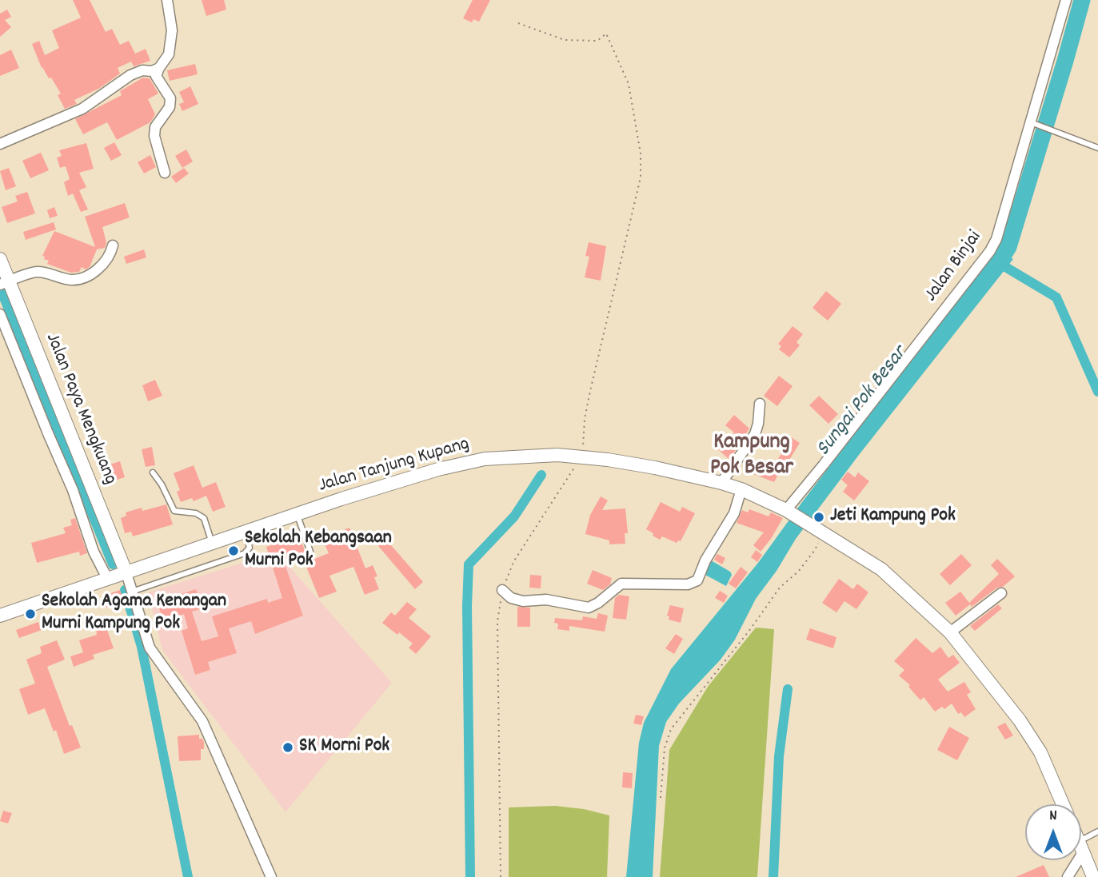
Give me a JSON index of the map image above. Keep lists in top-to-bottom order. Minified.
{"streets":{"main road":["Jalan Paya Mengkuang","Jalan Tanjung Kupang"],"street":["Jalan Binjai"]},"crossings":[["Jalan Binjai","Jalan Tanjung Kupang"],["Jalan Paya Mengkuang","Jalan Tanjung Kupang"]],"districts":["Kampung Pok Besar"],"water":["Sungai Pok Besar"],"places":["Jeti Kampung Pok","Sekolah Kebangsaan Murni Pok","Sekolah Agama Kenangan Murni Kampung Pok","SK Morni Pok"],"north":"top"}
